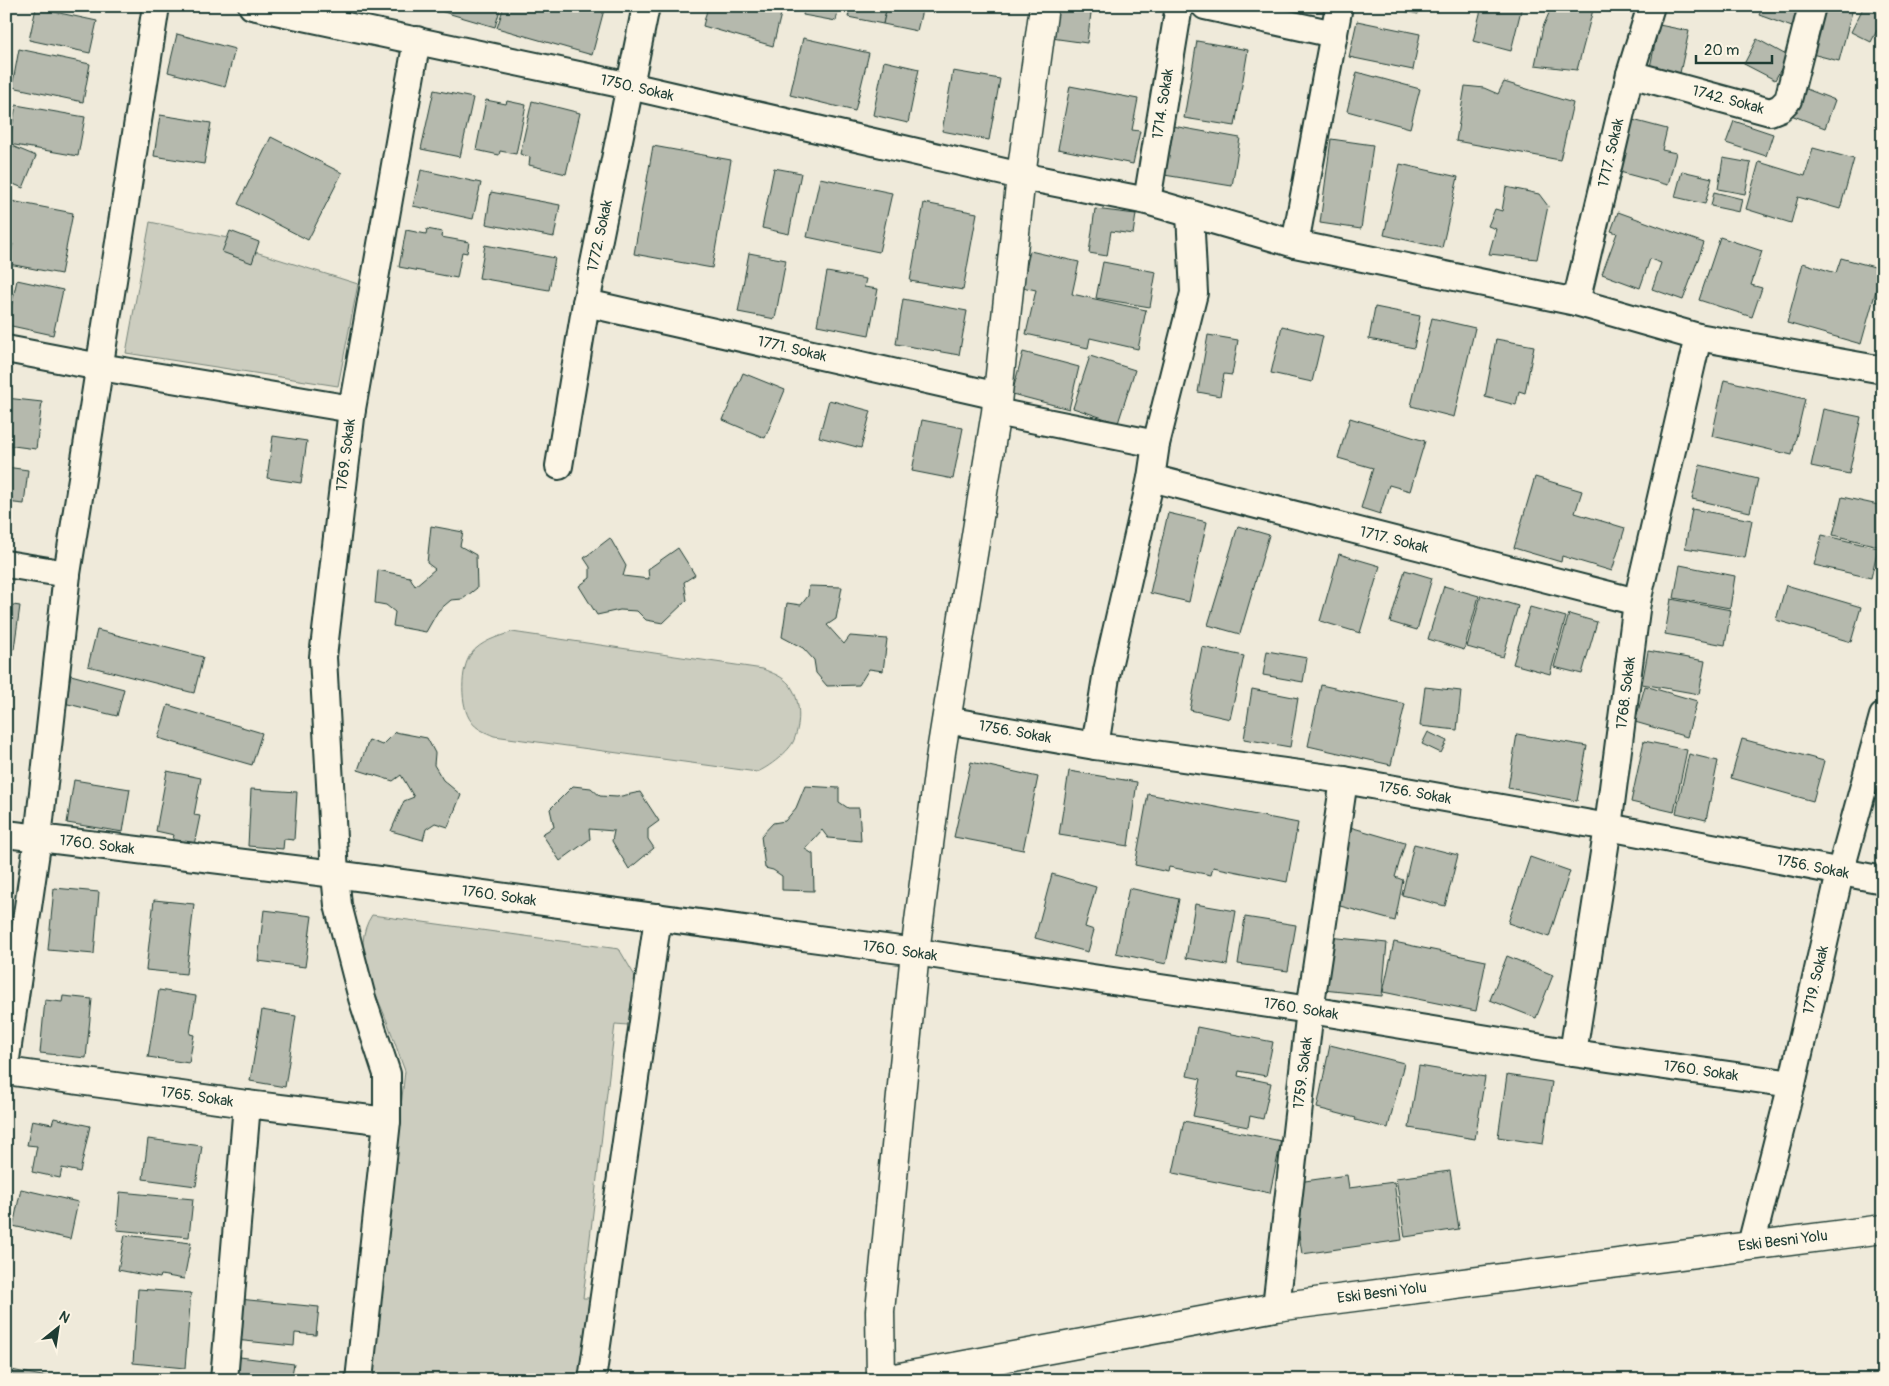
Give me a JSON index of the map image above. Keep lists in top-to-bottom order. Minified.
{"streets":{"street":["1750. Sokak","1742. Sokak","1714. Sokak","1717. Sokak","1772. Sokak","1771. Sokak","1769. Sokak","1768. Sokak","1756. Sokak","1760. Sokak","1719. Sokak","1759. Sokak","1765. Sokak","Eski Besni Yolu"]},"crossings":[["1750. Sokak","1714. Sokak"],["1750. Sokak","1717. Sokak"],["1750. Sokak","1772. Sokak"],["1750. Sokak","1769. Sokak"],["1750. Sokak","1768. Sokak"],["1742. Sokak","1717. Sokak"],["1717. Sokak","1768. Sokak"],["1772. Sokak","1771. Sokak"],["1769. Sokak","1760. Sokak"],["1769. Sokak","1765. Sokak"],["1768. Sokak","1756. Sokak"],["1768. Sokak","1760. Sokak"],["1756. Sokak","1719. Sokak"],["1756. Sokak","1759. Sokak"],["1760. Sokak","1719. Sokak"],["1760. Sokak","1759. Sokak"],["1719. Sokak","Eski Besni Yolu"],["1759. Sokak","Eski Besni Yolu"]],"scale_bar":"20 m","north":"top right"}
